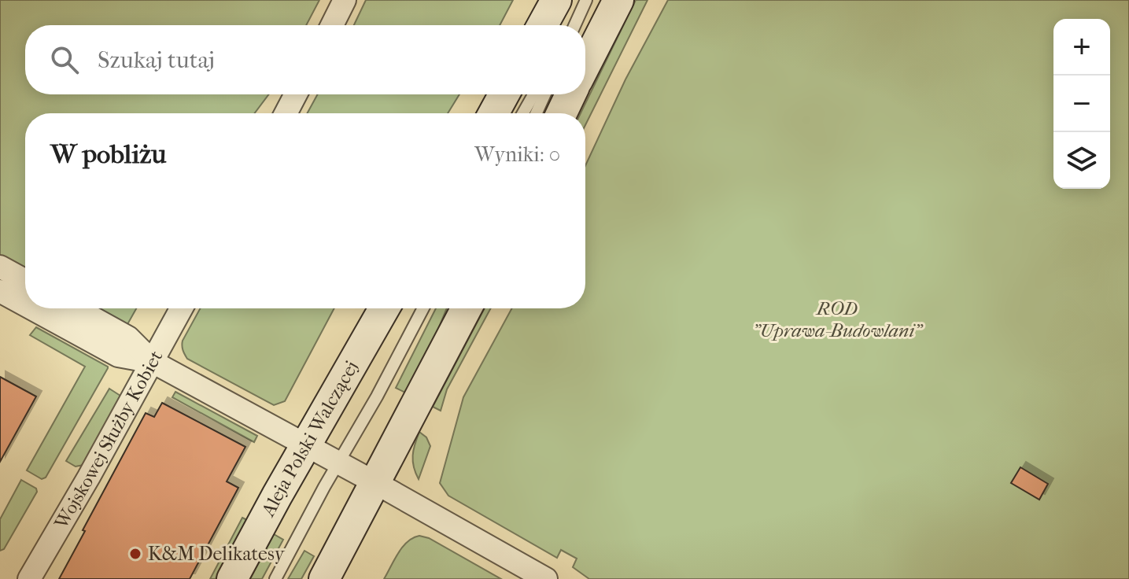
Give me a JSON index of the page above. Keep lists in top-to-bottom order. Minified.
{"streets":{"main road":["Aleja Polski Walczącej"],"street":["Wojskowej Służby Kobiet"]},"parks":["ROD \"Uprawa-Budowlani\""],"places":["K&M Delikatesy"],"page":{"map_buttons":["+","−"],"search":"Szukaj tutaj","heading":["W pobliżu","Wyniki: 0"]}}
